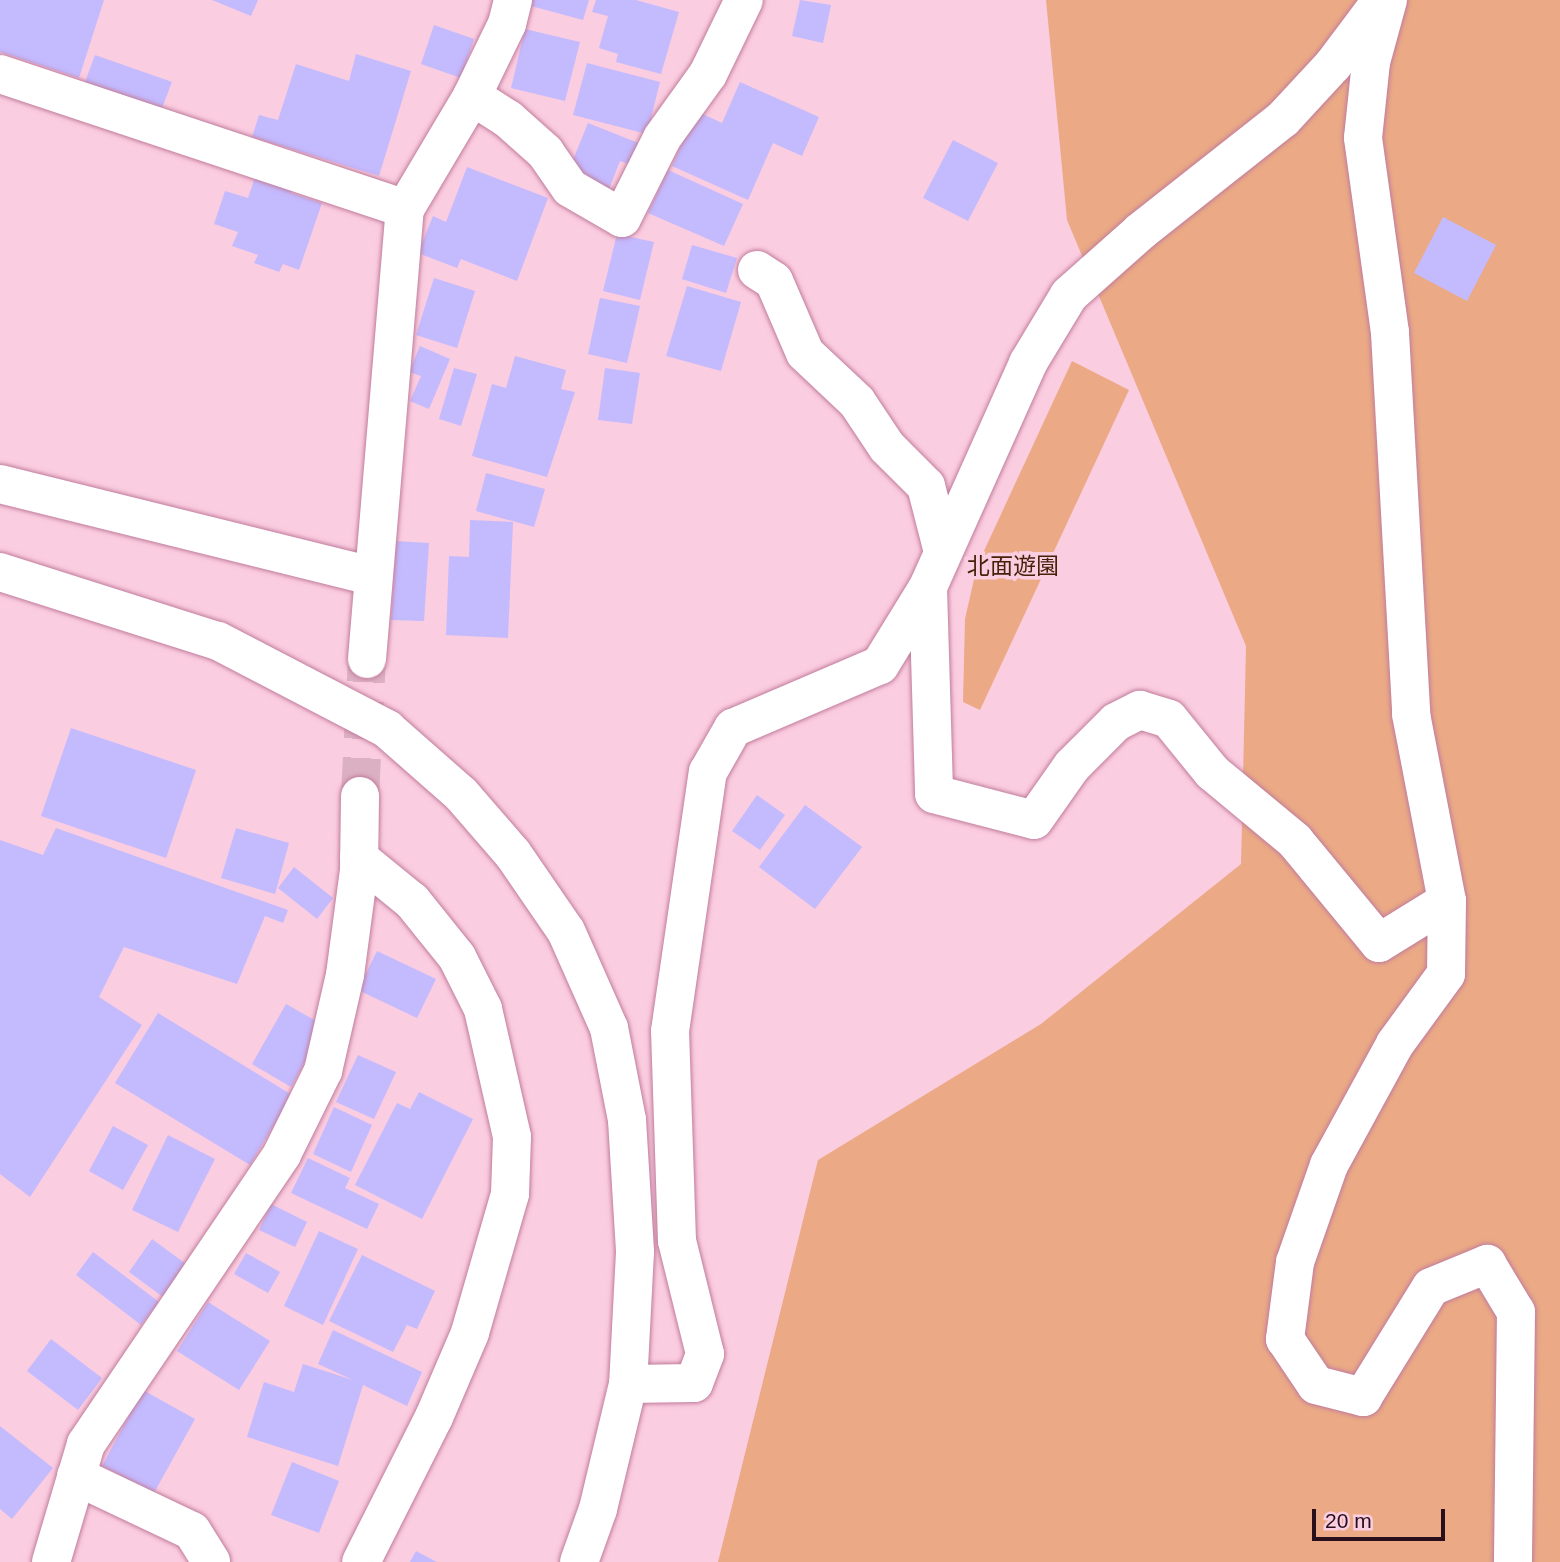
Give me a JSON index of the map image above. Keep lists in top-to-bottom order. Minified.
{"parks":["北面遊園"],"scale_bar":"20 m"}
